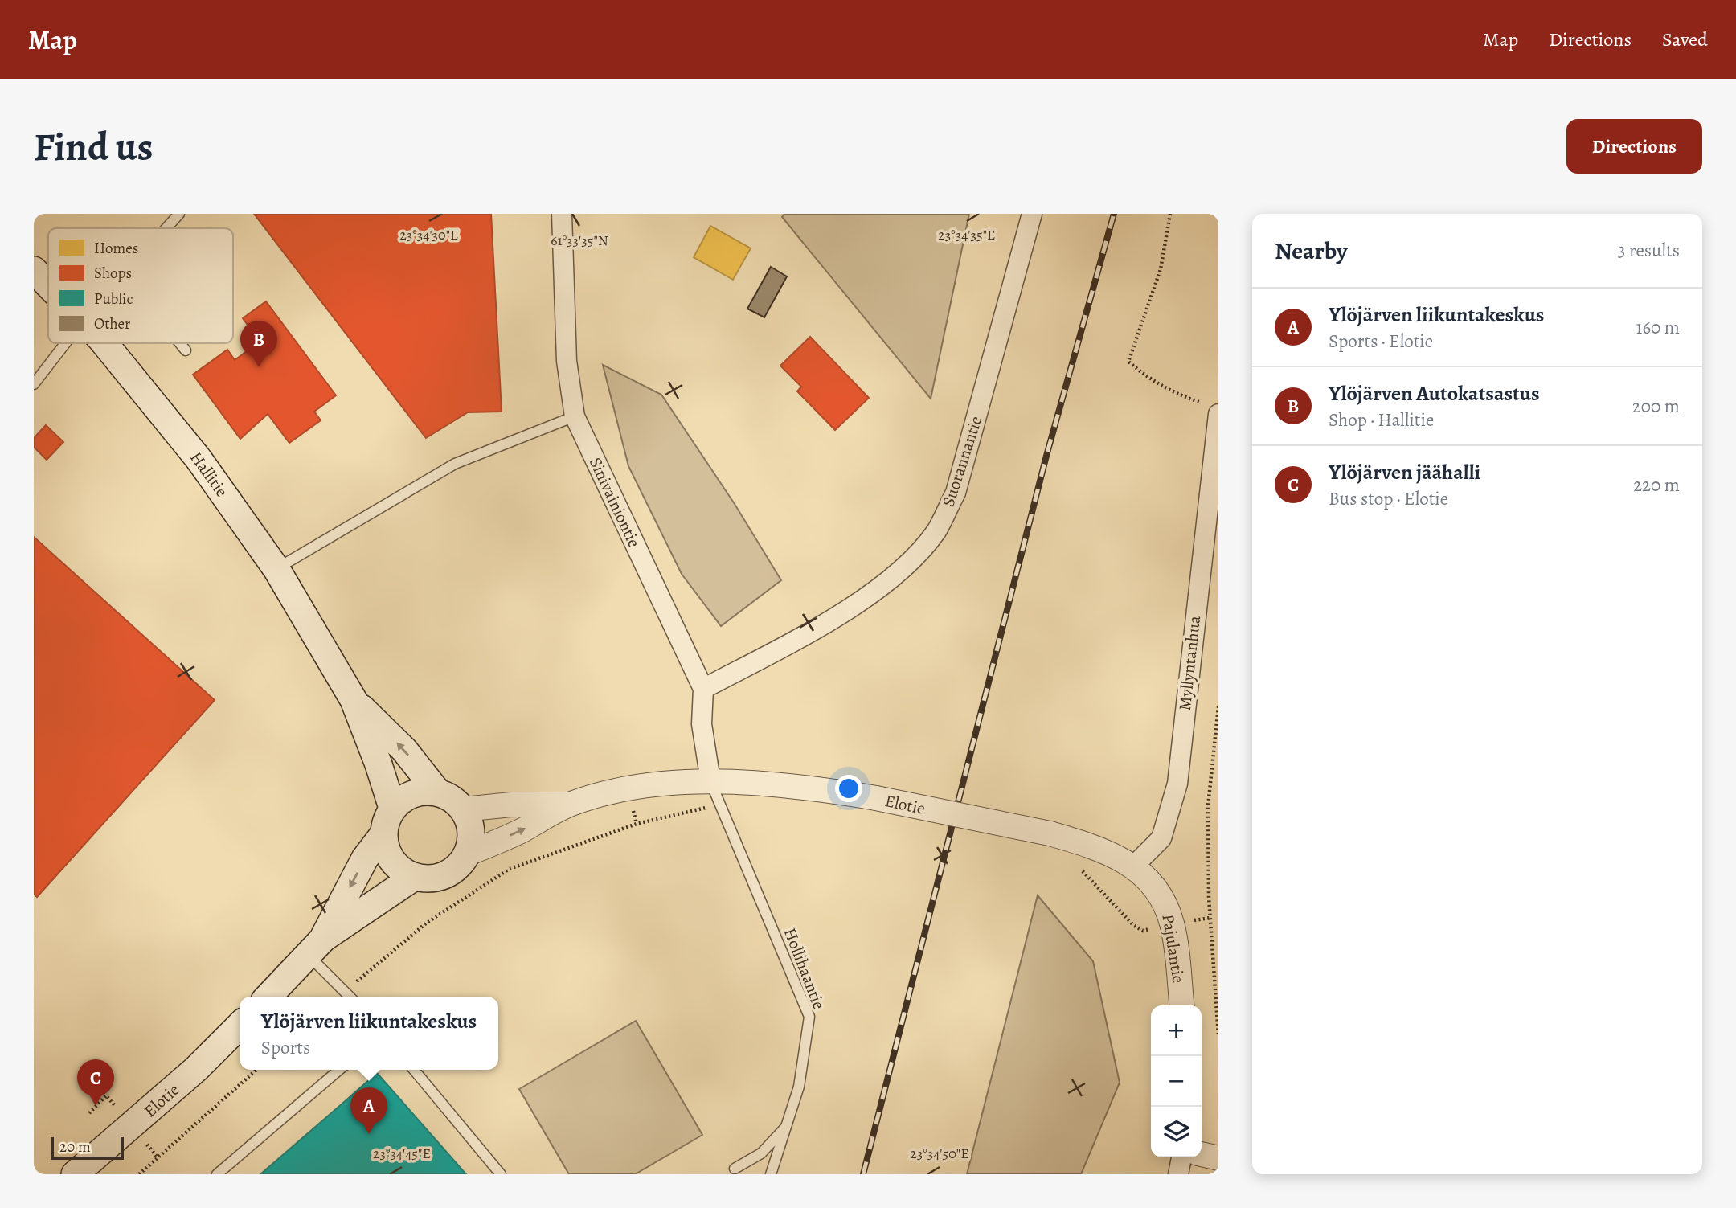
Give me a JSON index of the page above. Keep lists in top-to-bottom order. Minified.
{"streets":{"main road":["Hallitie","Elotie"],"street":["Suorannantie","Sinivainiontie","Myllyntanhua","Pajulantie"],"lane":["Hollihaantie"]},"crossings":[["Suorannantie","Sinivainiontie"],["Hallitie","Elotie"],["Sinivainiontie","Elotie"],["Sinivainiontie","Hollihaantie"],["Myllyntanhua","Elotie"],["Myllyntanhua","Pajulantie"],["Elotie","Pajulantie"],["Elotie","Hollihaantie"]],"legend":["Homes","Shops","Public","Other"],"scale_bar":"20 m","page":{"header":"Map","nav":["Map","Directions","Saved"],"buttons":"Directions","title":"Find us","heading":["Nearby","3 results"],"list":[{"mark":"A","name":"Ylöjärven liikuntakeskus","note":"Sports · Elotie","value":"160 m"},{"mark":"B","name":"Ylöjärven Autokatsastus","note":"Shop · Hallitie","value":"200 m"},{"mark":"C","name":"Ylöjärven jäähalli","note":"Bus stop · Elotie","value":"220 m"}],"pins":["B","C","A"],"popup":["Ylöjärven liikuntakeskus","Sports"],"map_buttons":["+","−"],"scale":"20 m"},"coordinates":["23°34'30\"E","23°34'35\"E","61°33'35\"N","23°34'45\"E","23°34'50\"E"]}
